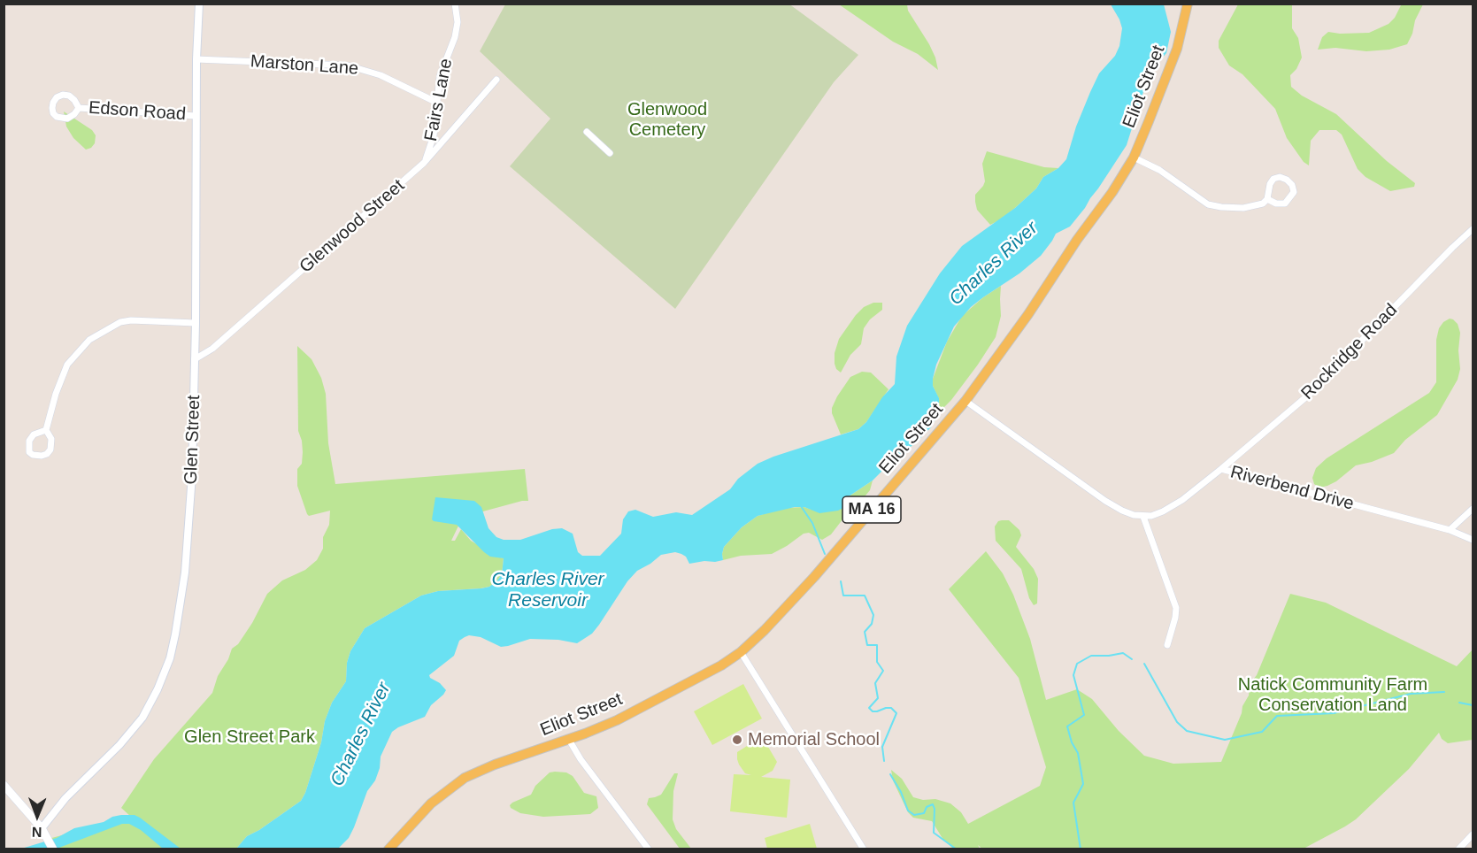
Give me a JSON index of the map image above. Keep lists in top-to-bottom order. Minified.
{"streets":{"main road":["Eliot Street","MA 16"],"street":["Marston Lane","Fairs Lane","Edson Road","Glenwood Street","Rockridge Road","Glen Street","Riverbend Drive"]},"crossings":[["Marston Lane","Fairs Lane"],["Marston Lane","Glen Street"],["Fairs Lane","Glenwood Street"],["Edson Road","Glen Street"],["Glenwood Street","Glen Street"],["Rockridge Road","Riverbend Drive"]],"water":["Charles River","Charles River Reservoir"],"parks":["Glenwood Cemetery","Natick Community Farm Conservation Land","Glen Street Park"],"places":["Memorial School"],"north":"bottom"}
